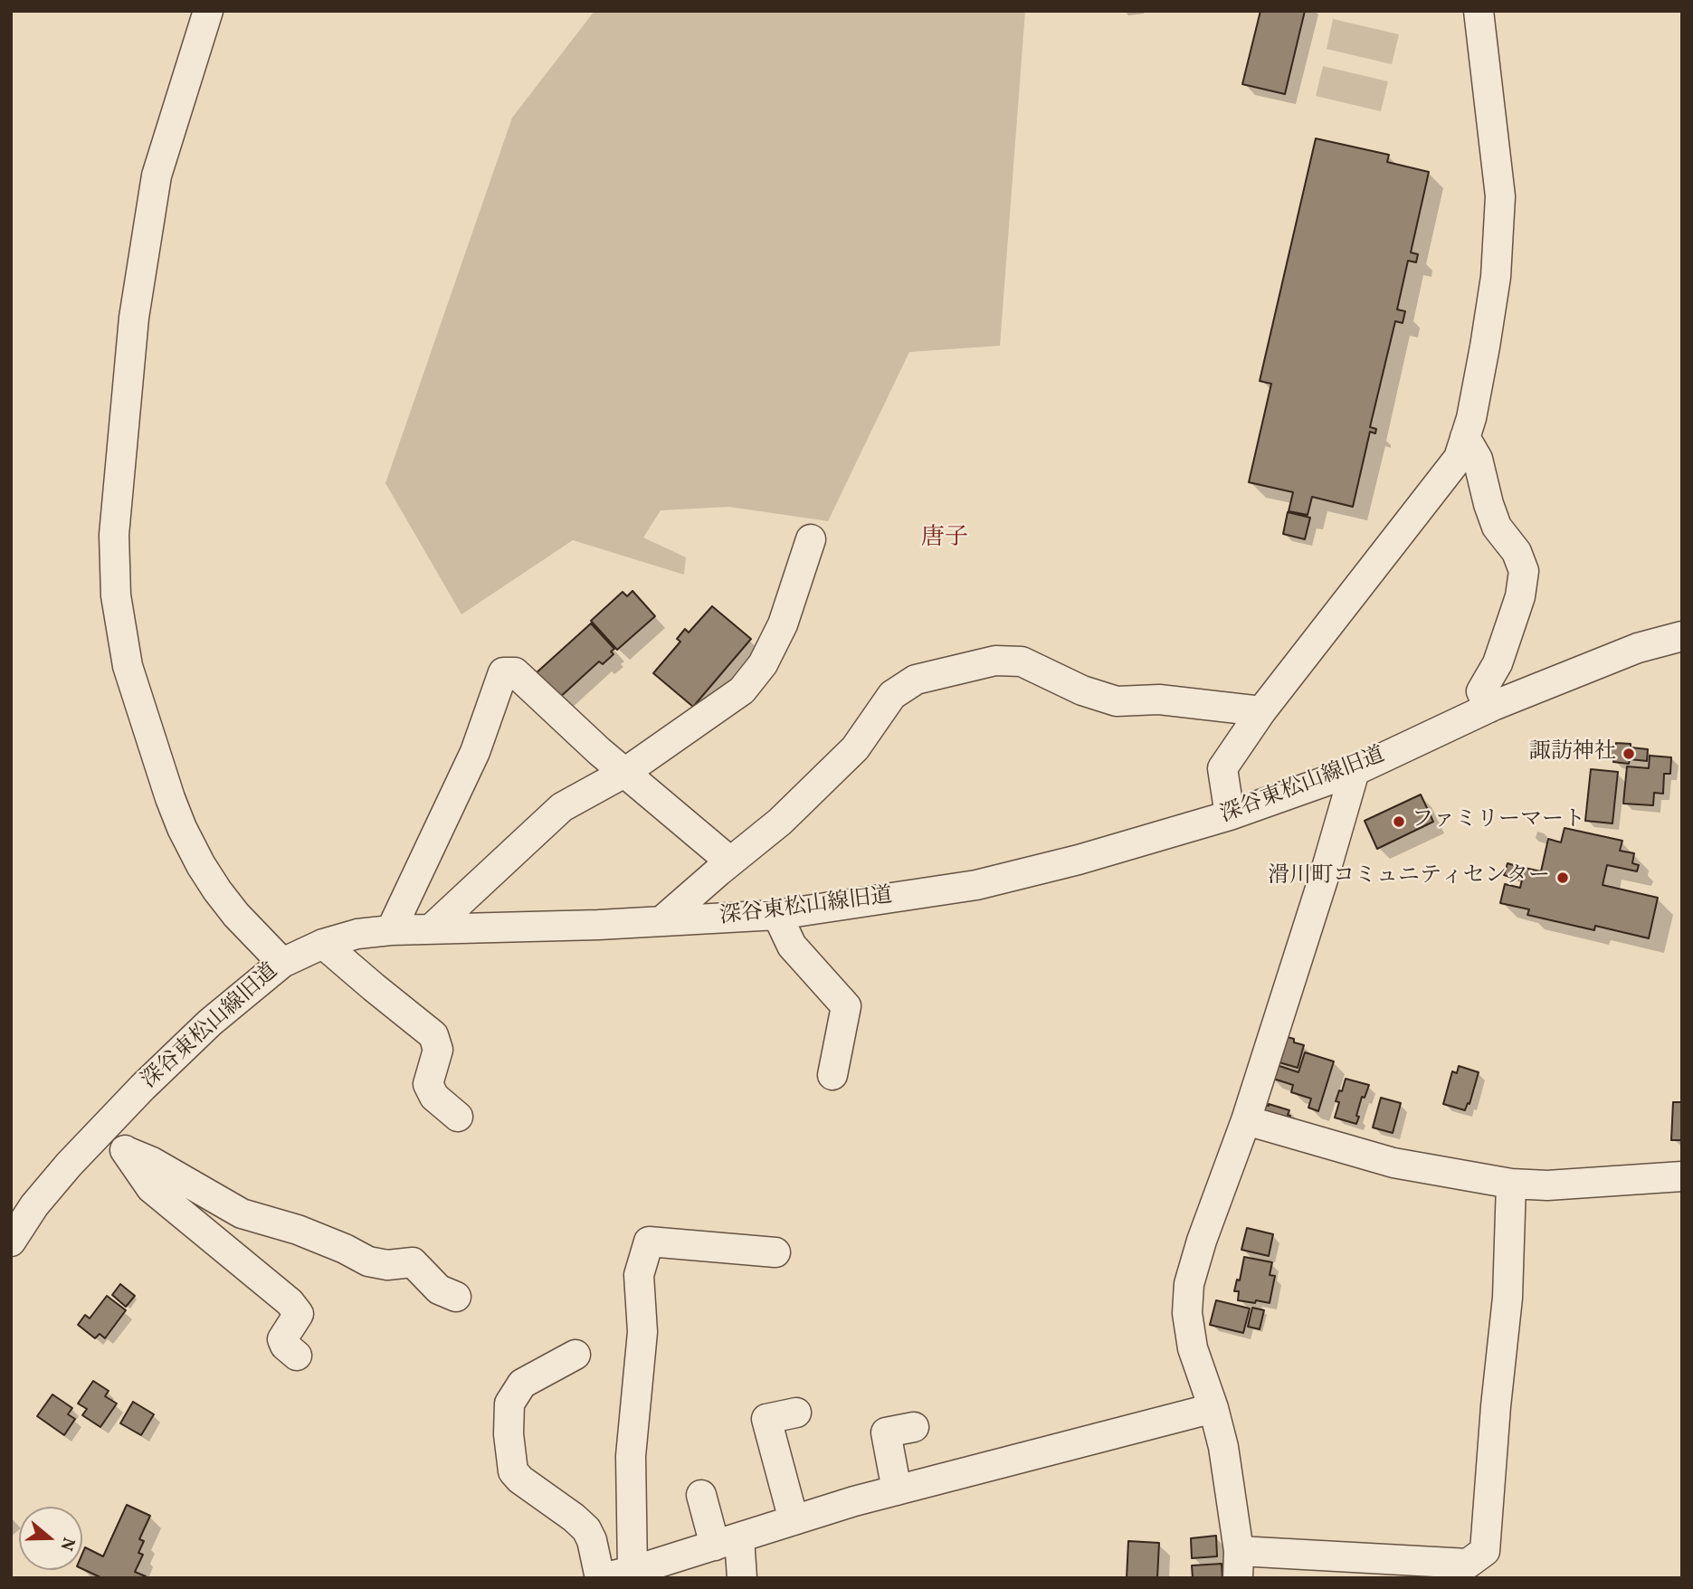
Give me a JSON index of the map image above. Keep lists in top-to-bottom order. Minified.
{"streets":{"street":["深谷東松山線旧道"]},"districts":["唐子"],"places":["諏訪神社","ファミリーマート","滑川町コミュニティセンター"],"north":"right"}
